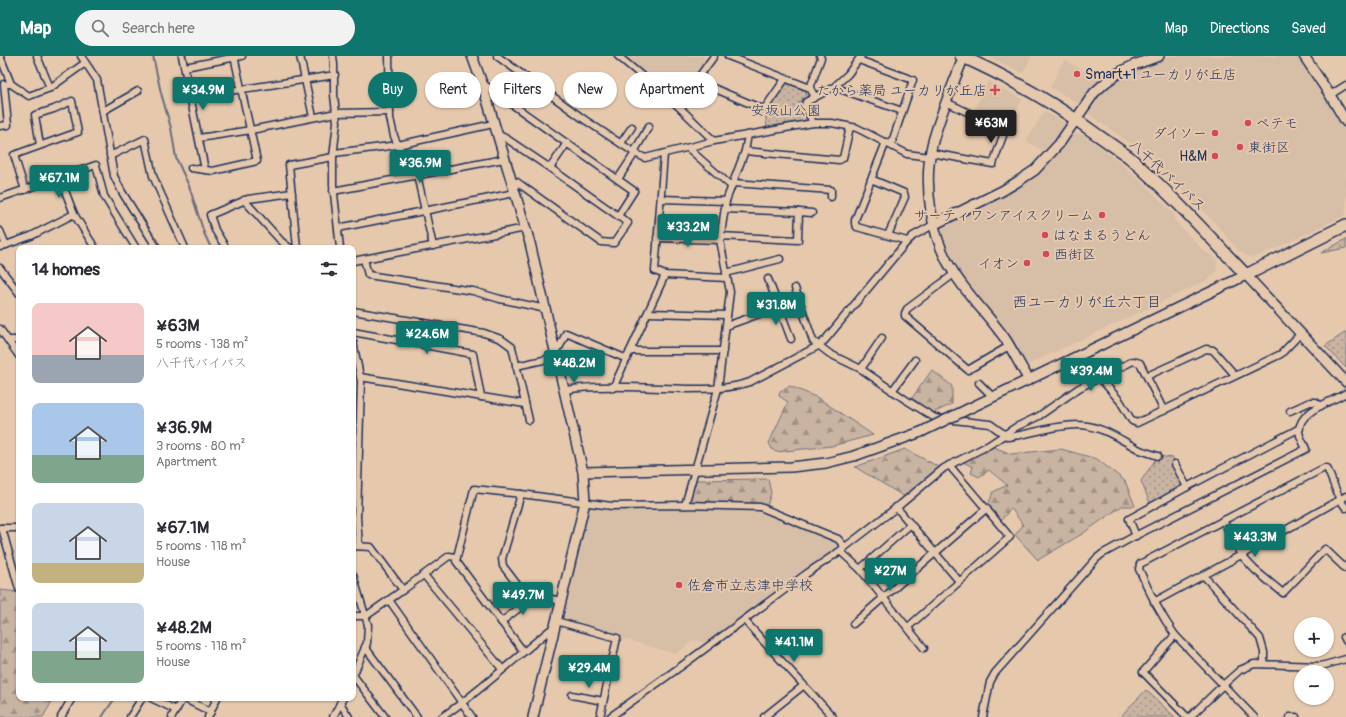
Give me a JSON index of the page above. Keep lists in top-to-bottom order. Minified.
{"streets":{"highway":["八千代バイパス"]},"districts":["西ユーカリが丘六丁目"],"parks":["安坂山公園"],"places":{"other":["Smart+1 ユーカリが丘店","ペテモ","ダイソー","東街区","H&M","サーティワンアイスクリーム","はなまるうどん","西街区","イオン","佐倉市立志津中学校"],"health":["たから薬局 ユーカリが丘店"]},"page":{"header":"Map","search":"Search here","nav":["Map","Directions","Saved"],"chip":["Buy","Rent","Filters","New","Apartment"],"price":["¥34.9M","¥63M","¥36.9M","¥67.1M","¥33.2M","¥31.8M","¥24.6M","¥48.2M","¥39.4M","¥43.3M","¥27M","¥49.7M","¥41.1M","¥29.4M"],"heading":"14 homes","list":[{"name":"¥63M","note":"5 rooms · 138 m² · 八千代バイパス"},{"name":"¥36.9M","note":"3 rooms · 80 m² · Apartment"},{"name":"¥67.1M","note":"5 rooms · 118 m² · House"},{"name":"¥48.2M","note":"5 rooms · 118 m² · House"}],"map_buttons":["+","−"]}}
